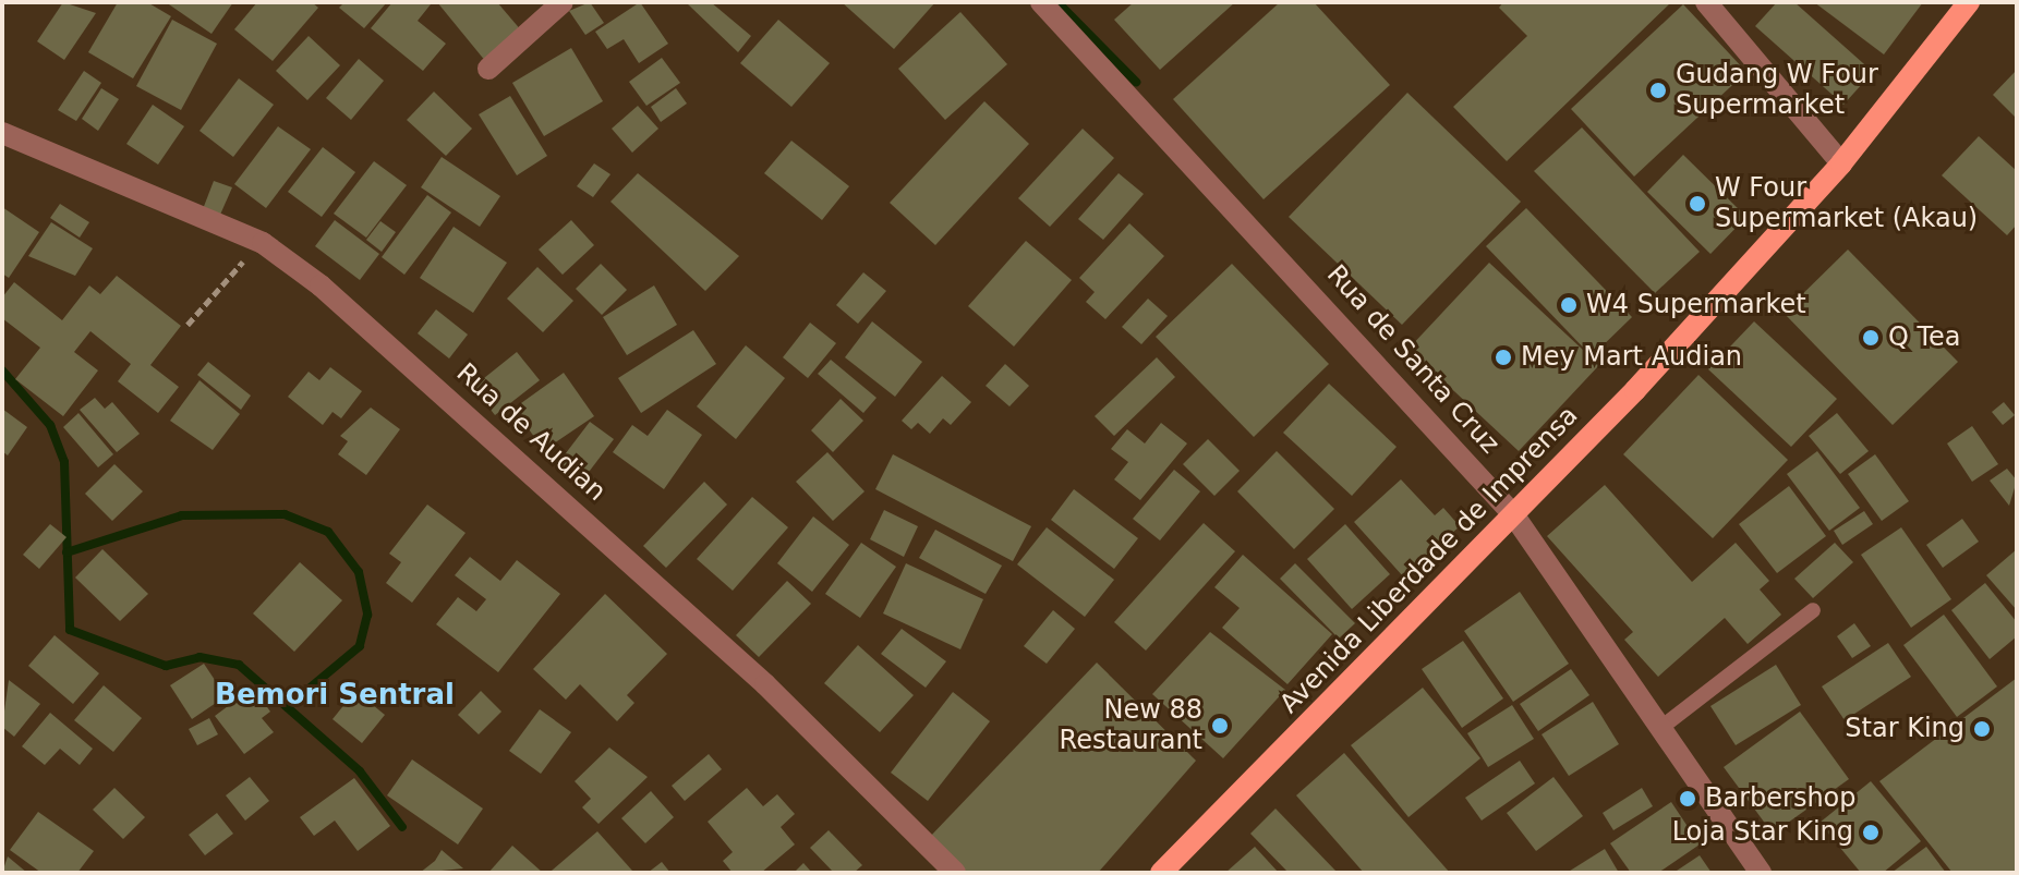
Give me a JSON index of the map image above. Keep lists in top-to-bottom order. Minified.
{"streets":{"main road":["Avenida Liberdade de Imprensa"],"street":["Rua de Santa Cruz","Rua de Audian"]},"crossings":[["Rua de Santa Cruz","Avenida Liberdade de Imprensa"]],"districts":["Bemori Sentral"],"places":["Gudang W Four Supermarket","W Four Supermarket (Akau)","W4 Supermarket","Q Tea","Mey Mart Audian","New 88 Restaurant","Star King","Barbershop","Loja Star King"]}
